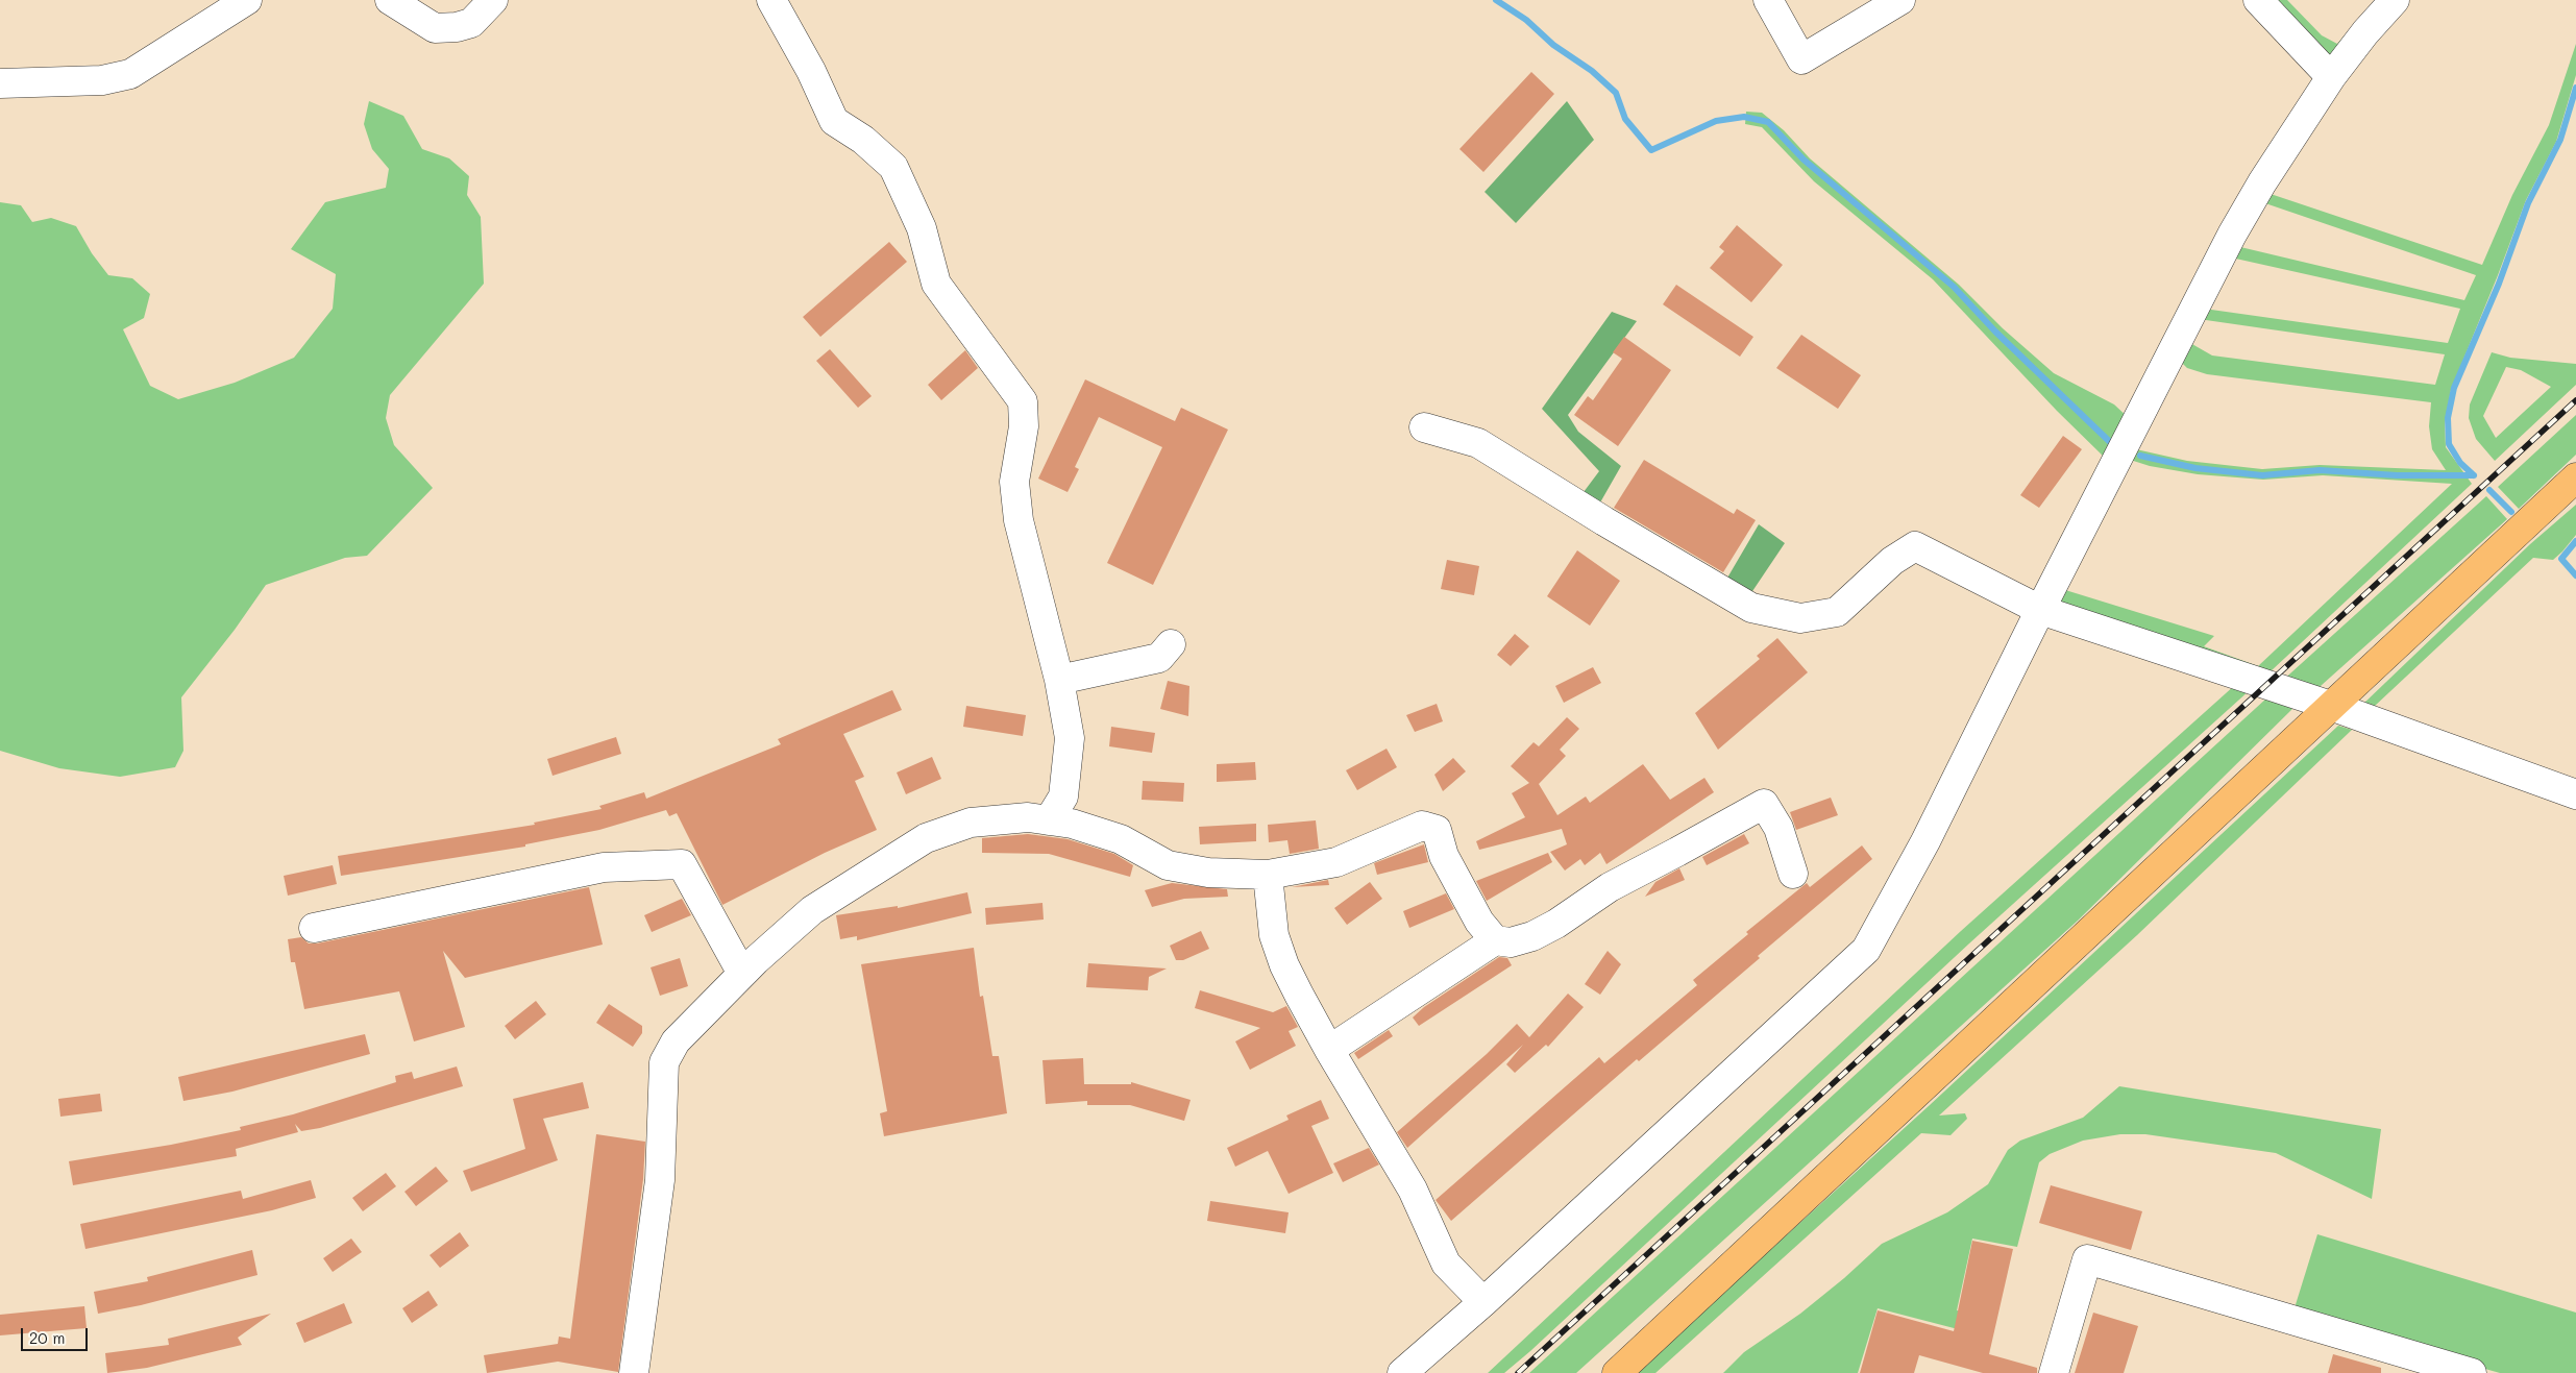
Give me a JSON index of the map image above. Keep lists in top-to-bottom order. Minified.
{"scale_bar":"20 m"}
